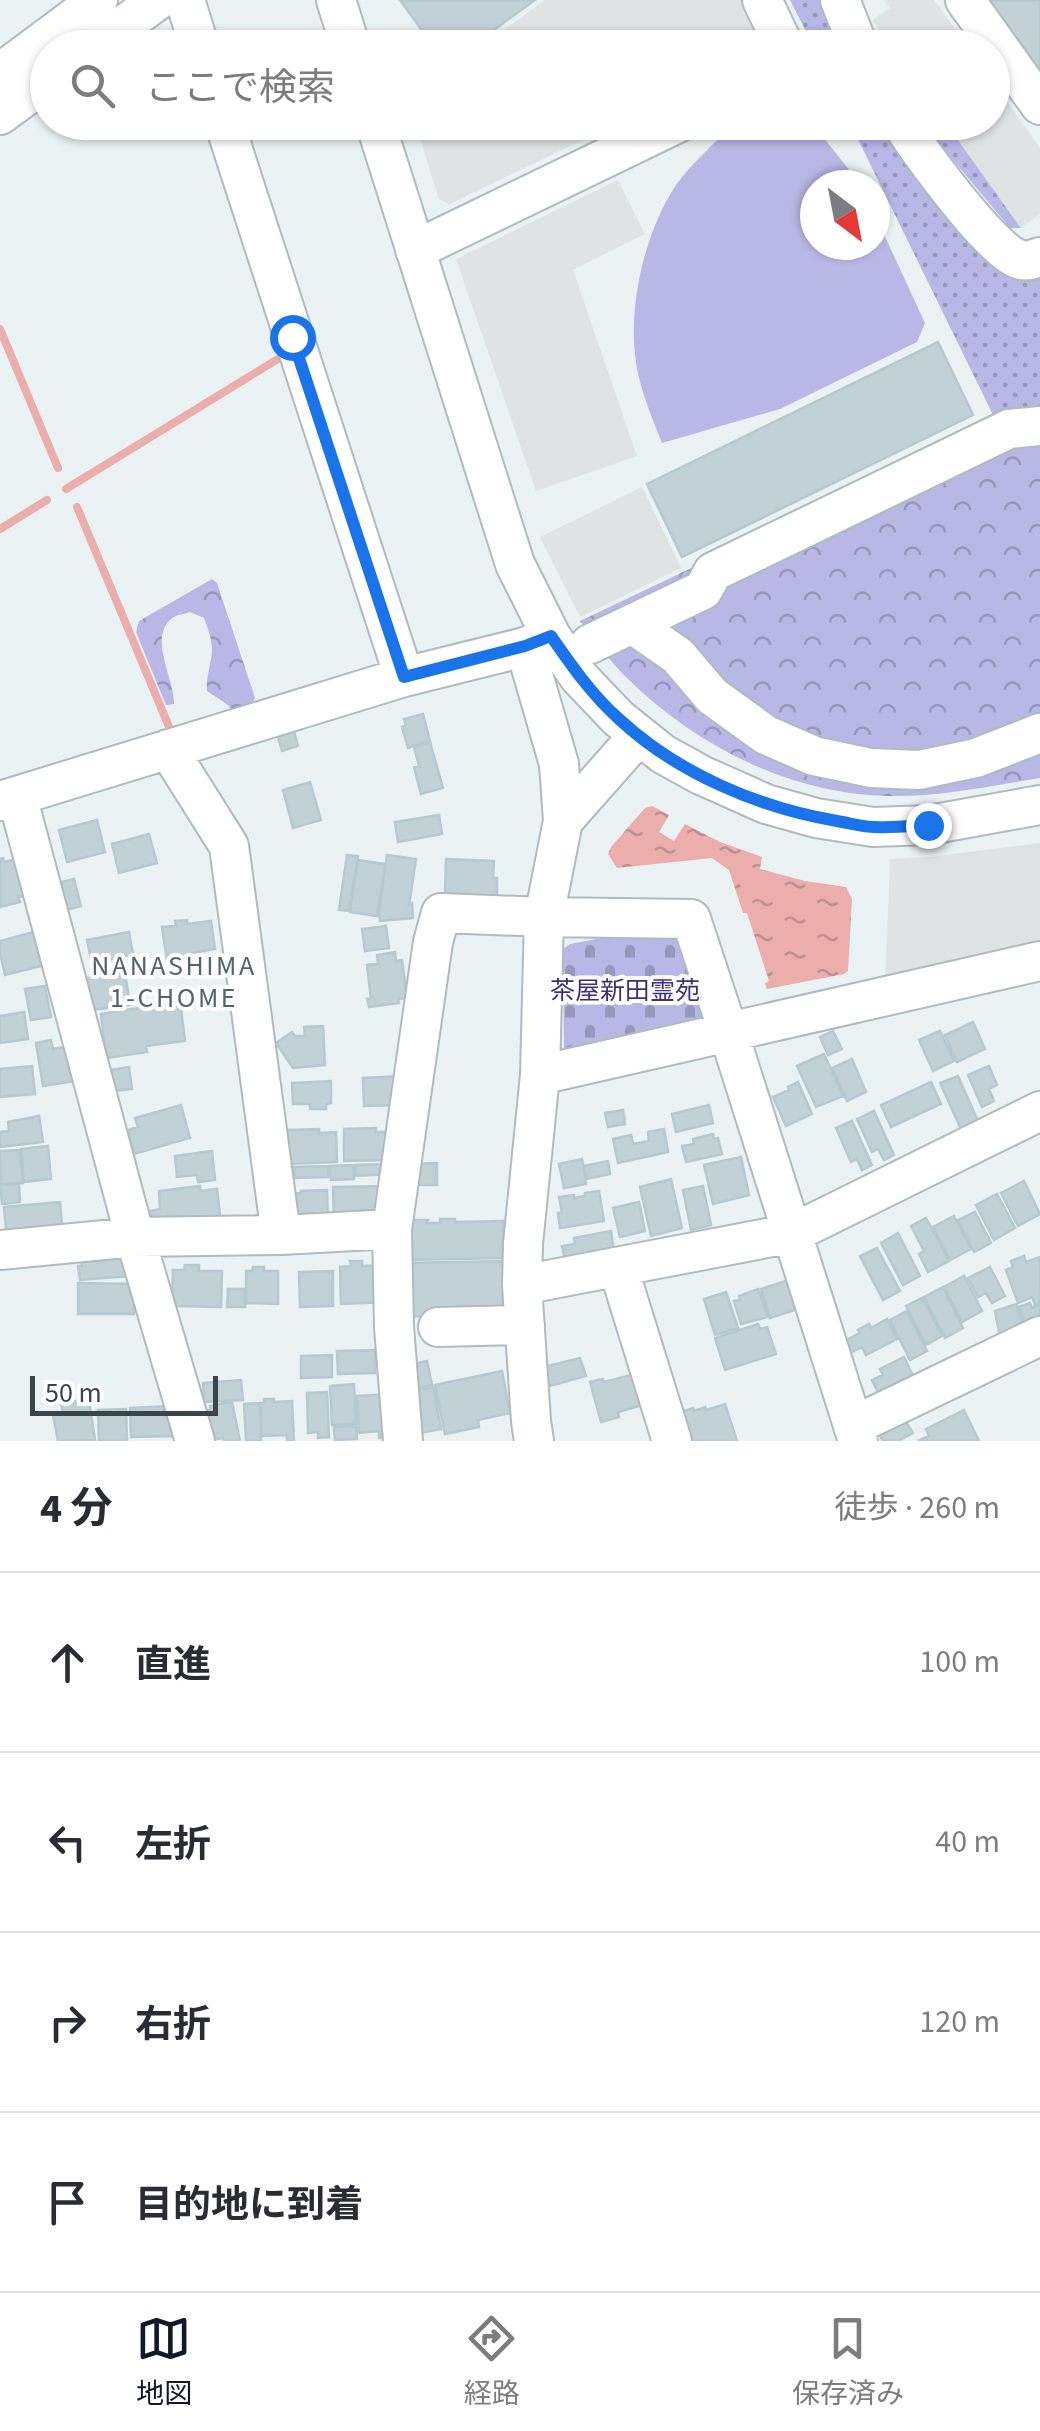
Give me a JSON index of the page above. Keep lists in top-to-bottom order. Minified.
{"districts":["NANASHIMA 1-CHOME"],"parks":["茶屋新田霊苑"],"scale_bar":"50 m","north":"bottom right","page":{"search":"ここで検索","scale":"50 m","heading":["4 分","徒歩 · 260 m"],"list":[["直進","100 m"],["左折","40 m"],["右折","120 m"],"目的地に到着"],"nav":["地図","経路","保存済み"]}}
